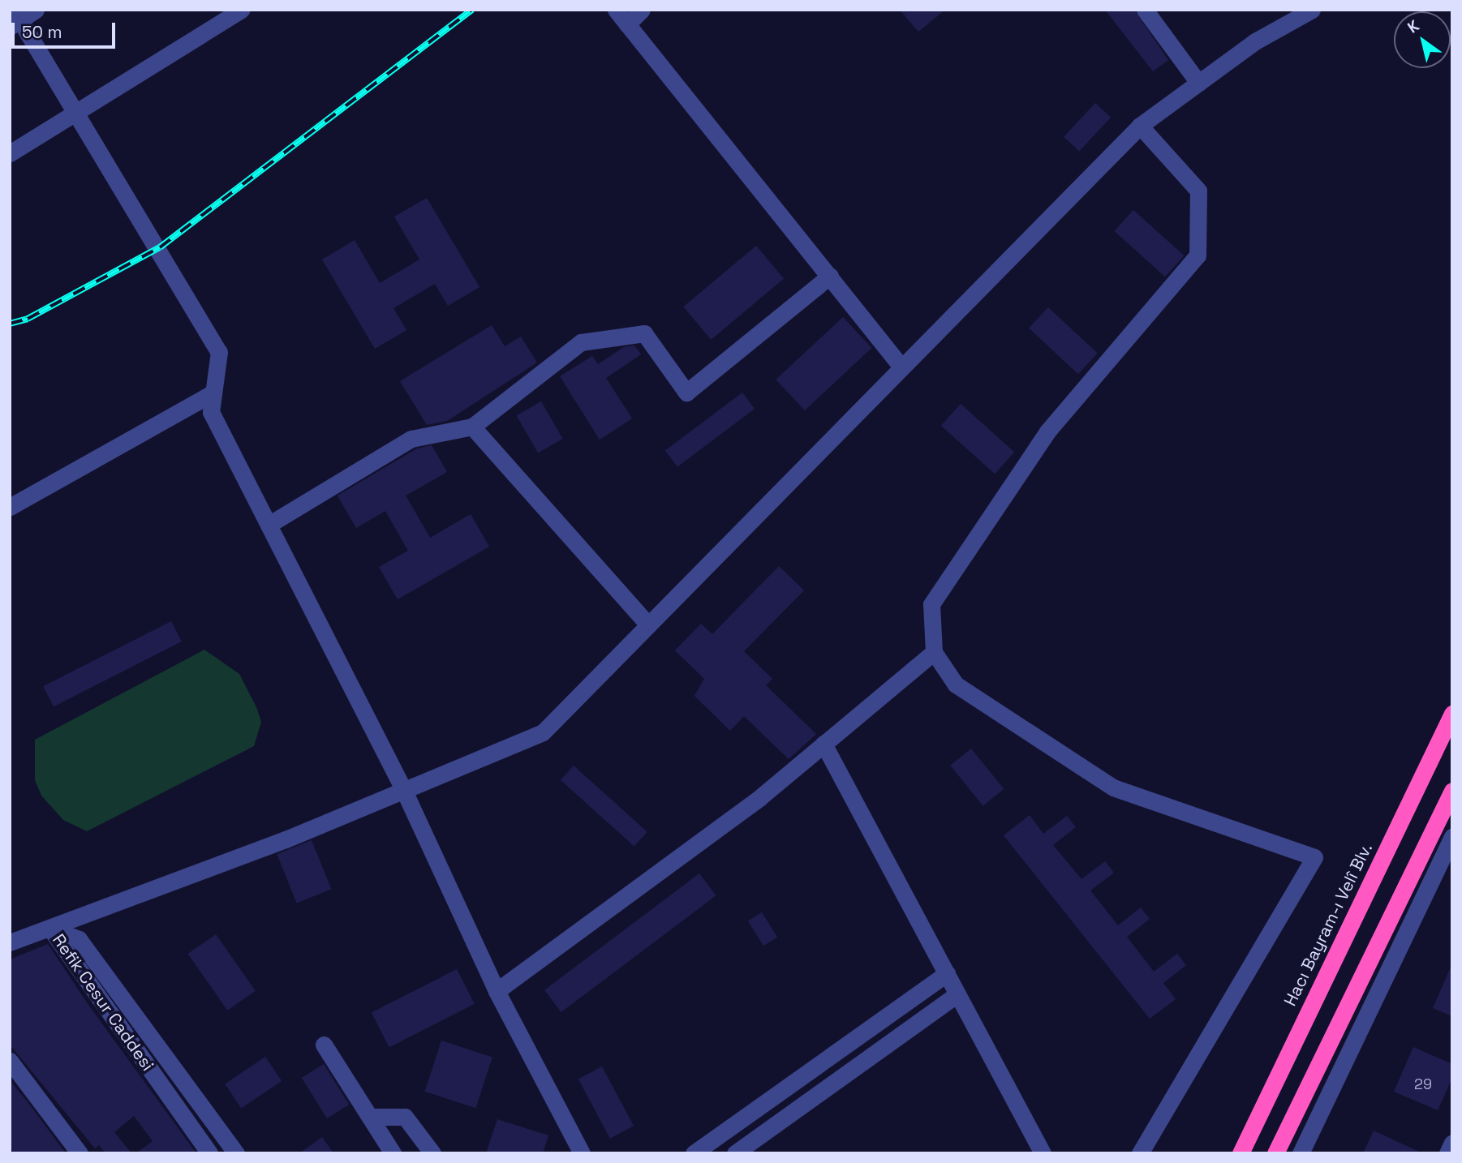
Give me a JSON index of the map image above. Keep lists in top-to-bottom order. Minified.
{"streets":{"highway":["Hacı Bayram-ı Velî Blv."],"street":["Refik Cesur Caddesi"]},"house_numbers":["29"],"scale_bar":"50 m","north":"top left"}
